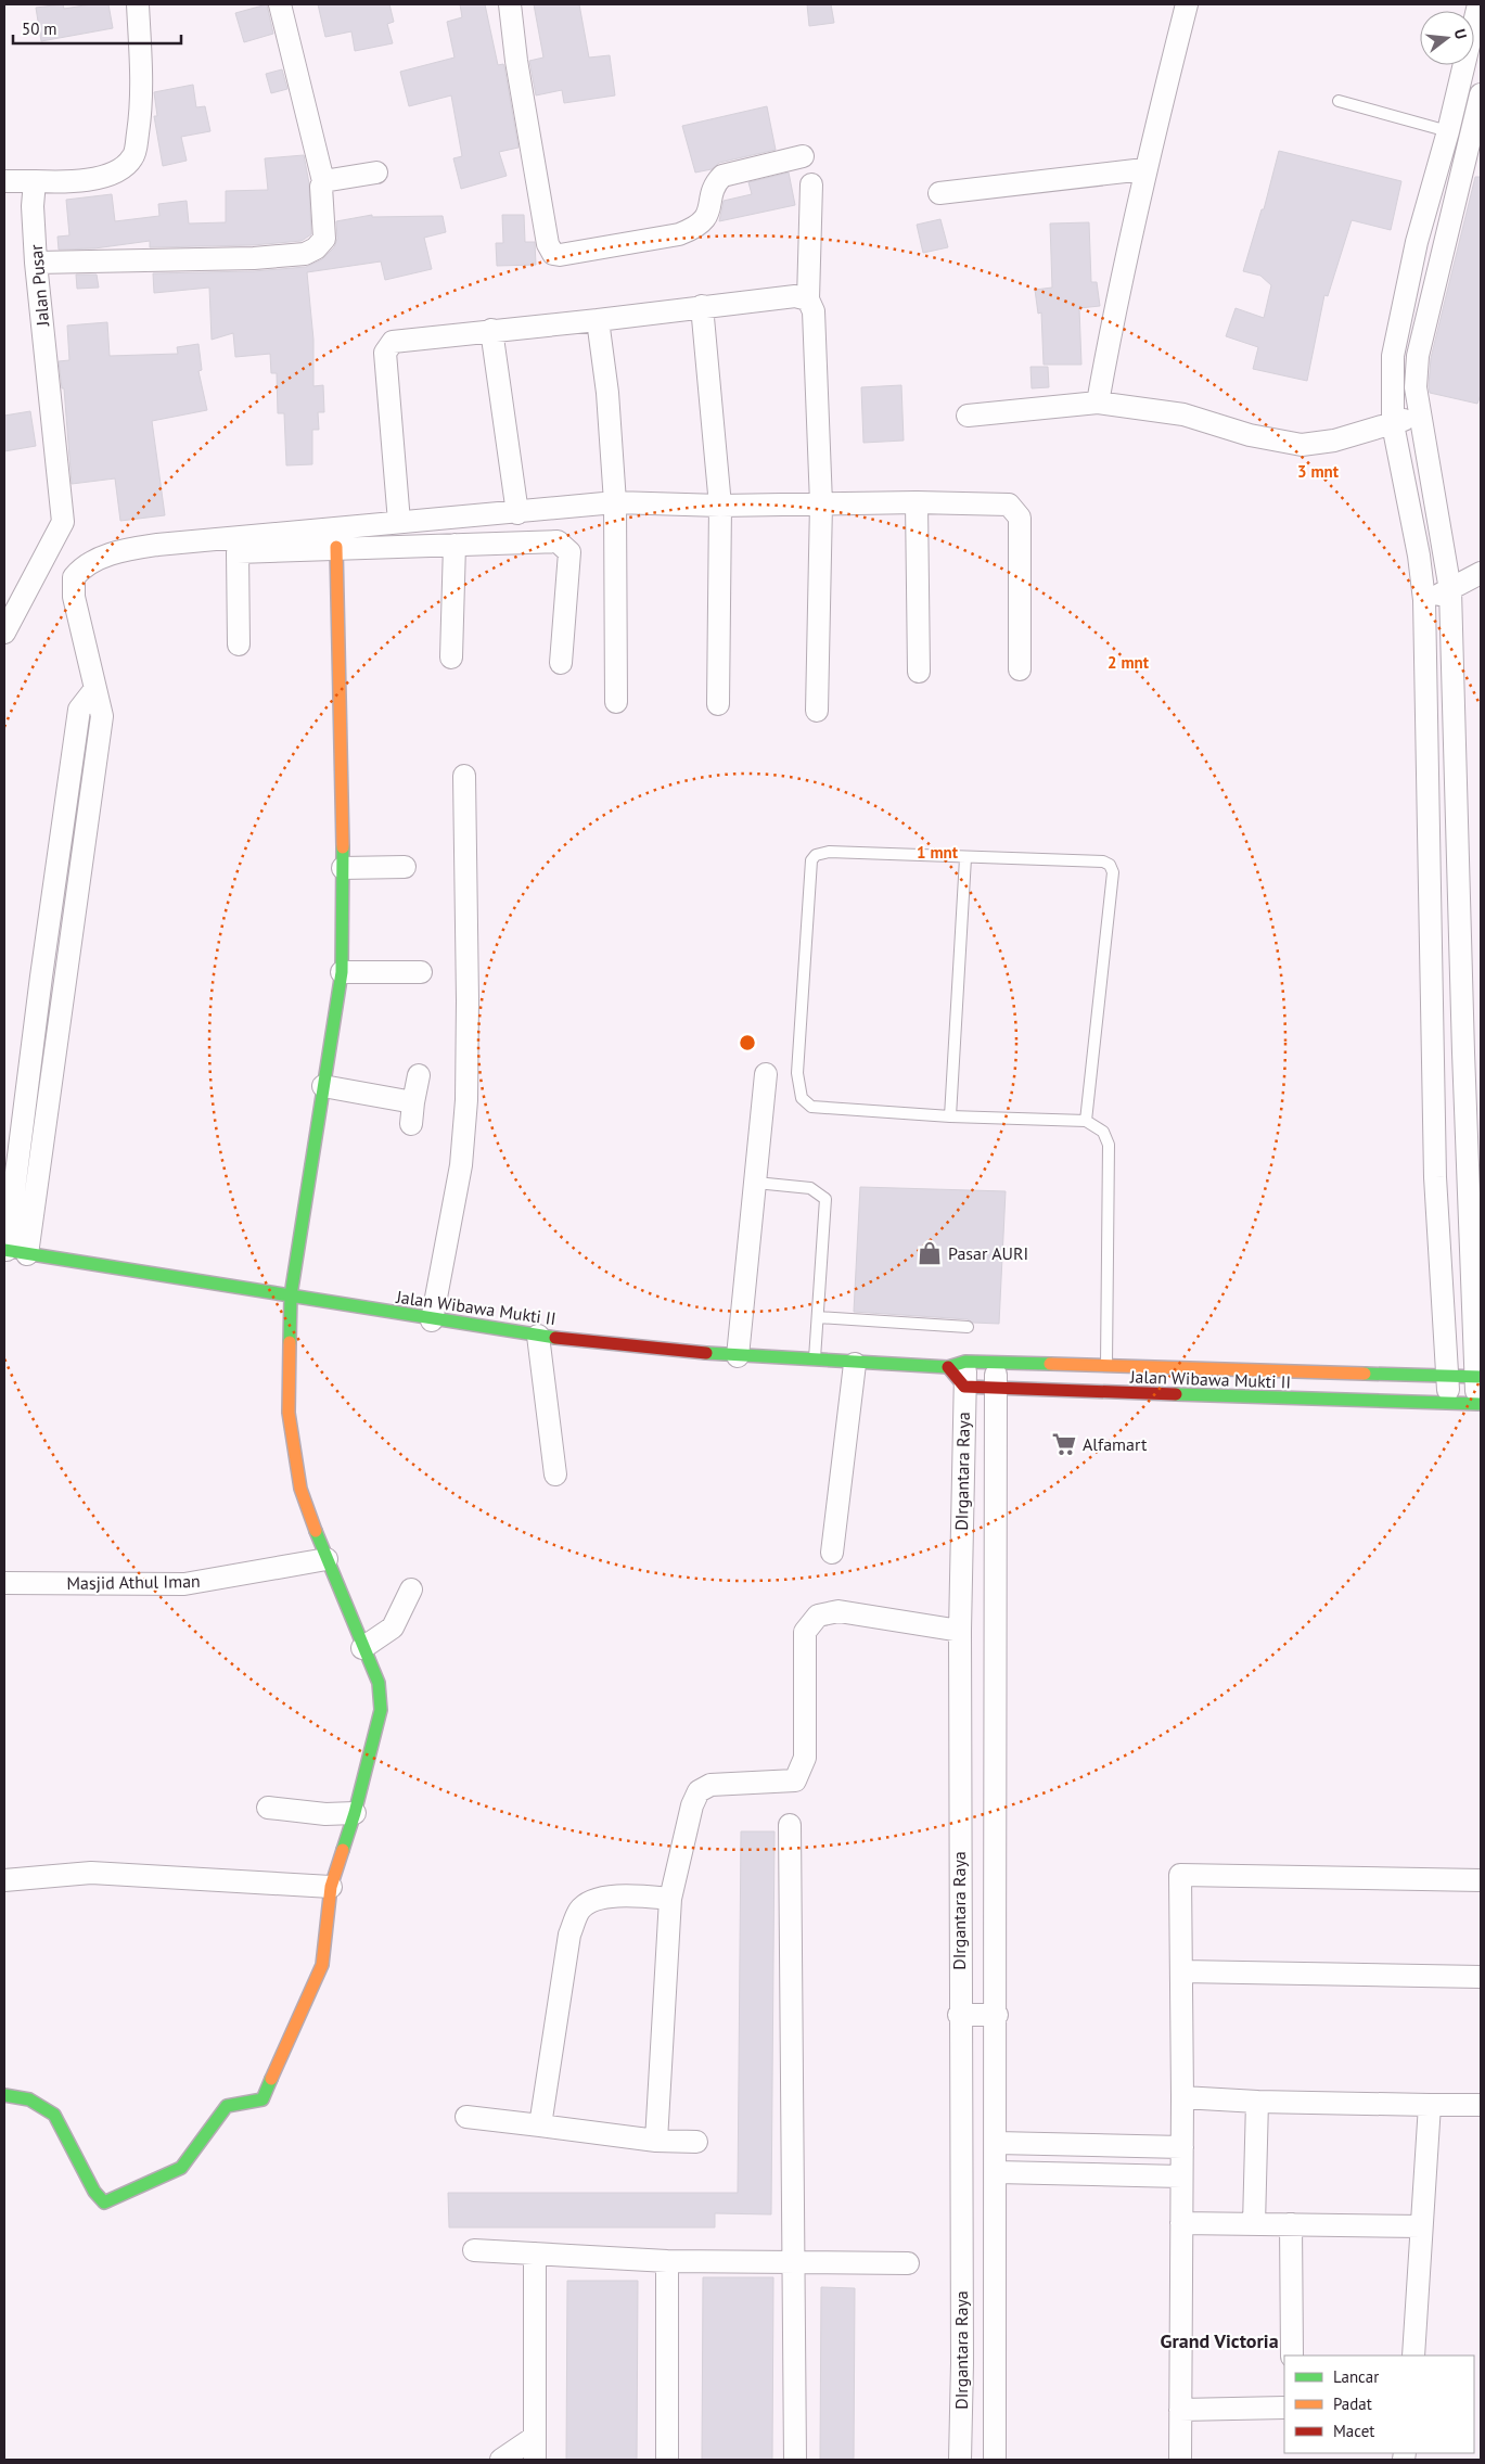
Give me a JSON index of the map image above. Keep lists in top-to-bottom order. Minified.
{"streets":{"main road":["Jalan Wibawa Mukti II"],"street":["Jalan Pusar","DIrgantara Raya","Masjid Athul Iman"]},"crossings":[["Jalan Wibawa Mukti II","DIrgantara Raya"]],"districts":["Grand Victoria"],"places":{"shop":["Pasar AURI"],"supermarket":["Alfamart"]},"legend":["Lancar","Padat","Macet"],"scale_bar":"50 m","north":"right","rings":["3 mnt","2 mnt","1 mnt"]}
